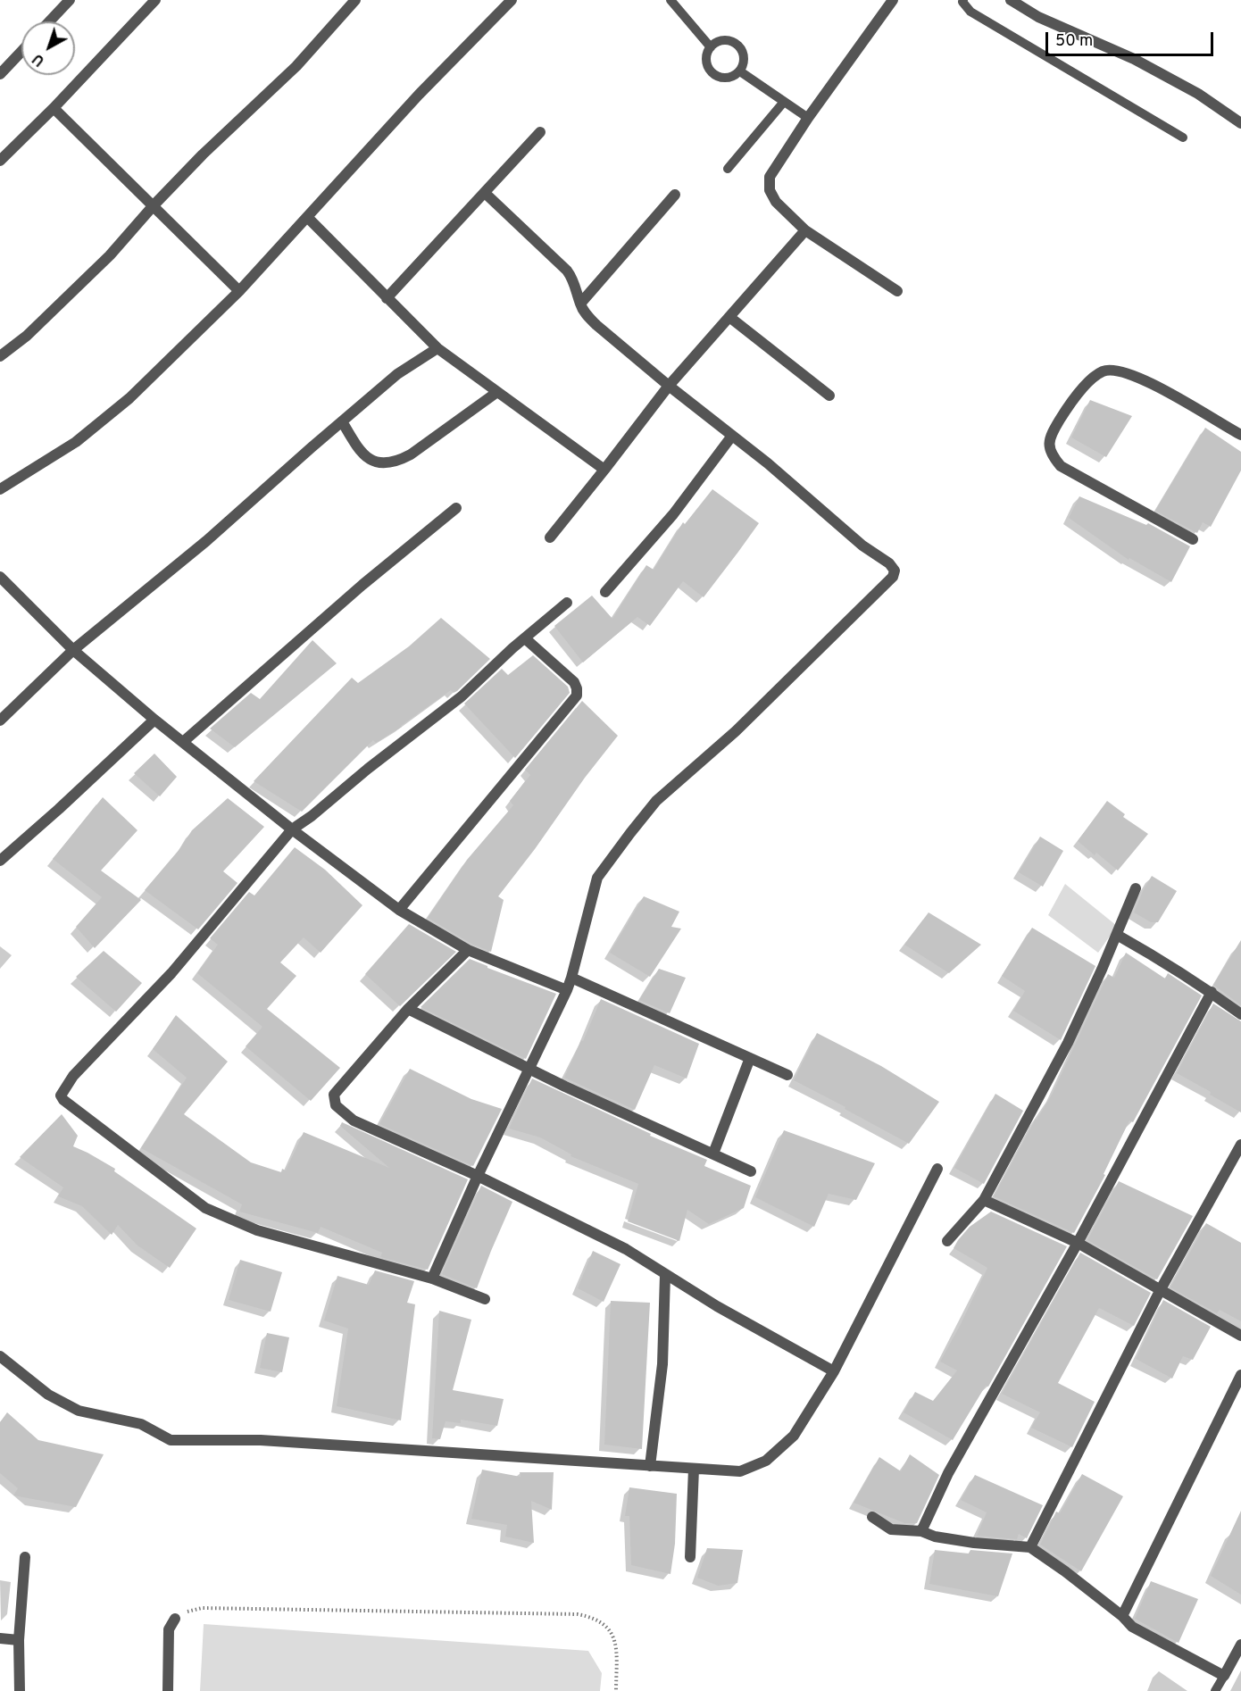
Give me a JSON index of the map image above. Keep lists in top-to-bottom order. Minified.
{"scale_bar":"50 m","north":"bottom left"}
